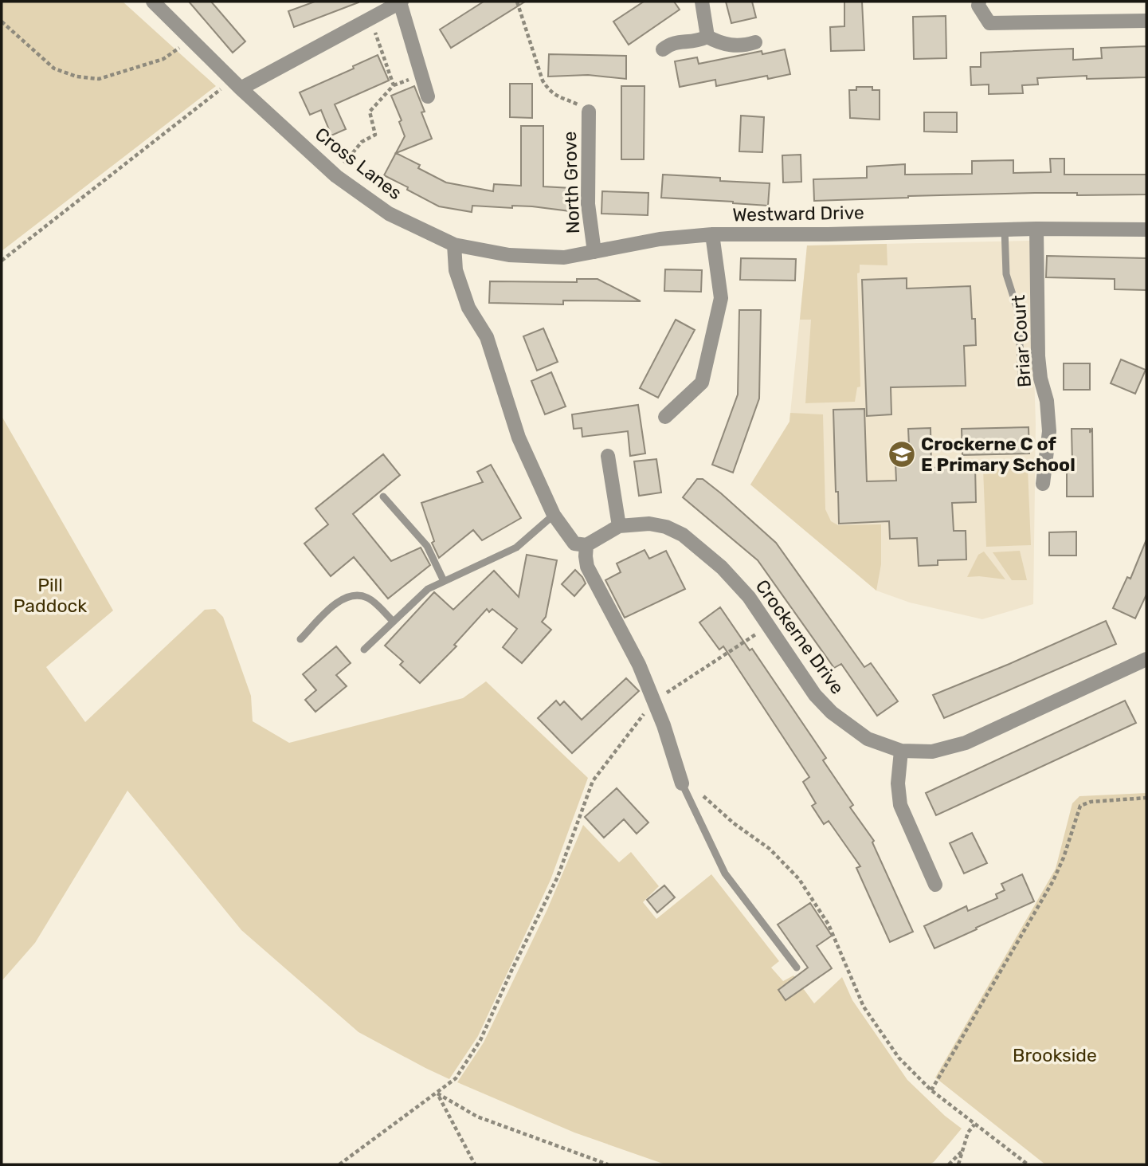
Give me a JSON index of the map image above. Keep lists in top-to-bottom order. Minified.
{"streets":{"street":["Cross Lanes","North Grove","Westward Drive","Briar Court","Crockerne Drive"]},"crossings":[["Cross Lanes","Westward Drive"],["North Grove","Westward Drive"],["Westward Drive","Briar Court"]],"parks":["Pill Paddock","Brookside"],"places":{"school or university":["Crockerne C of E Primary School"]}}
